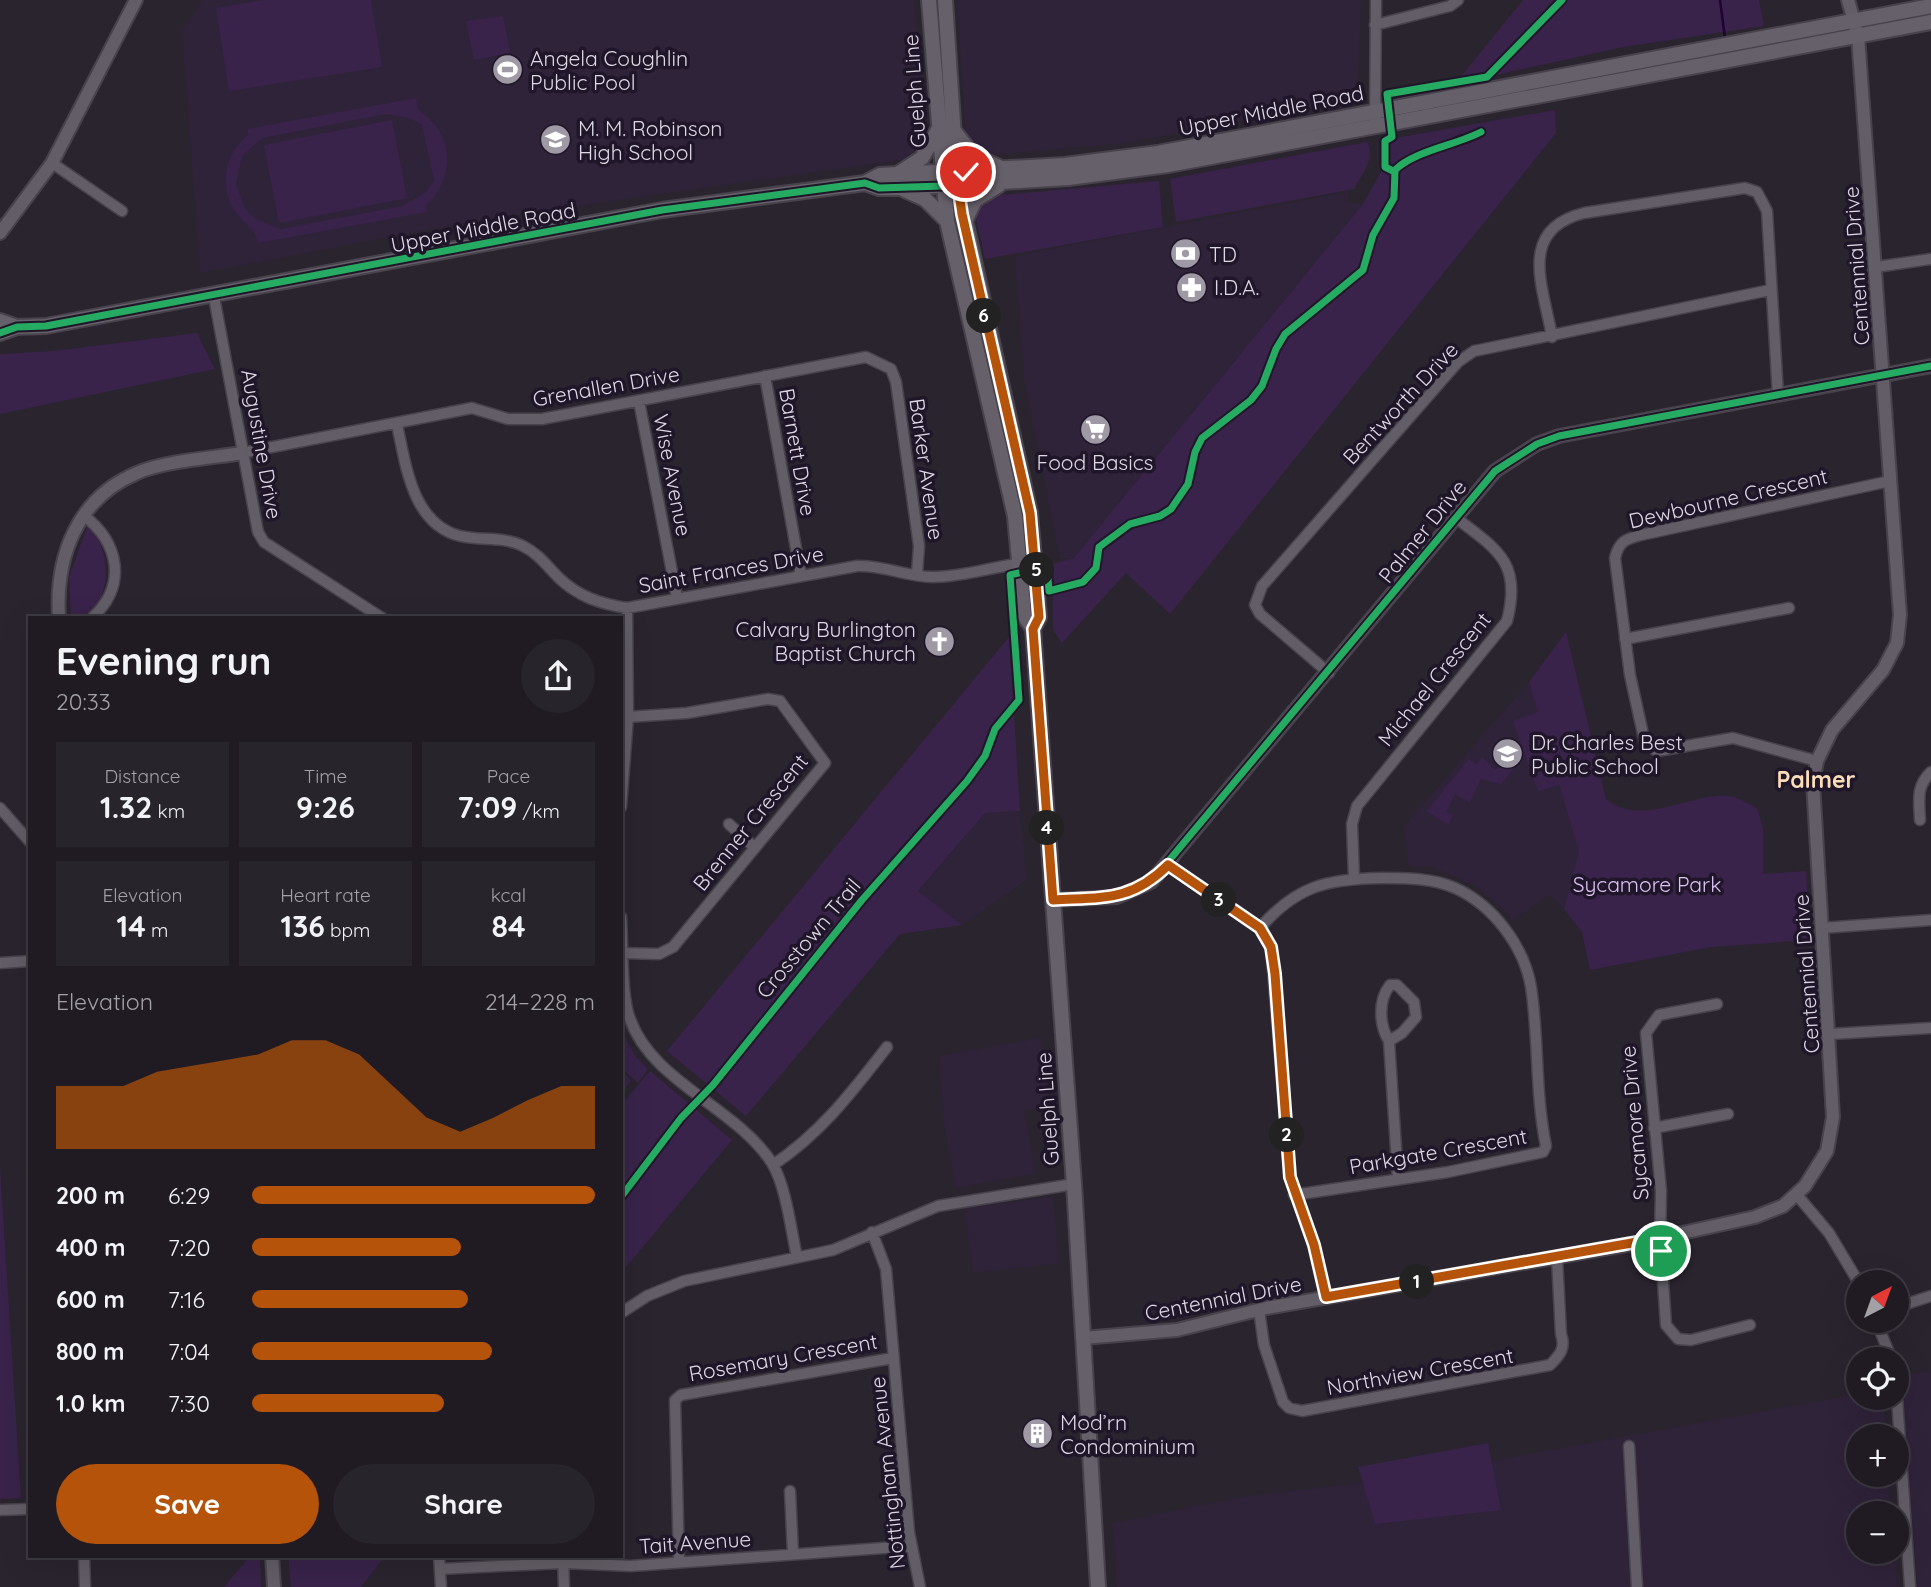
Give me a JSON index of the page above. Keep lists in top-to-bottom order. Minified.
{"streets":{"main road":["Guelph Line","Upper Middle Road"],"street":["Centennial Drive","Grenallen Drive","Bentworth Drive","Augustine Drive","Barnett Drive","Barker Avenue","Wise Avenue","Dewbourne Crescent","Palmer Drive","Saint Frances Drive","Michael Crescent","Brenner Crescent","Sycamore Drive","Parkgate Crescent","Rosemary Crescent","Northview Crescent","Nottingham Avenue","Tait Avenue"],"cycle path":["Crosstown Trail"]},"crossings":[["Guelph Line","Upper Middle Road"],["Guelph Line","Centennial Drive"],["Guelph Line","Palmer Drive"],["Guelph Line","Saint Frances Drive"],["Upper Middle Road","Centennial Drive"],["Upper Middle Road","Augustine Drive"],["Centennial Drive","Dewbourne Crescent"],["Centennial Drive","Palmer Drive"],["Centennial Drive","Sycamore Drive"],["Centennial Drive","Northview Crescent"],["Grenallen Drive","Augustine Drive"],["Grenallen Drive","Barnett Drive"],["Grenallen Drive","Barker Avenue"],["Grenallen Drive","Wise Avenue"],["Grenallen Drive","Saint Frances Drive"],["Bentworth Drive","Palmer Drive"],["Barnett Drive","Saint Frances Drive"],["Barker Avenue","Saint Frances Drive"],["Wise Avenue","Saint Frances Drive"],["Palmer Drive","Michael Crescent"],["Michael Crescent","Parkgate Crescent"],["Rosemary Crescent","Nottingham Avenue"],["Rosemary Crescent","Tait Avenue"],["Nottingham Avenue","Tait Avenue"]],"districts":["Palmer"],"parks":["Sycamore Park"],"places":{"sports":["Angela Coughlin Public Pool"],"school or university":["M. M. Robinson High School","Dr. Charles Best Public School"],"bank":["TD"],"pharmacy":["I.D.A."],"supermarket":["Food Basics"],"church":["Calvary Burlington Baptist Church"],"building":["Mod’rn Condominium"]},"north":"top right","page":{"pins":["6","5","4","3","2","1"],"heading":["Evening run","20:33"],"stats":[["Distance","1.32 km"],["Time","9:26"],["Pace","7:09 /km"],["Elevation","14 m"],["Heart rate","136 bpm"],["kcal","84"]],"chart":["Elevation","214–228 m"],"list":[{"name":"200 m","note":"6:29"},{"name":"400 m","note":"7:20"},{"name":"600 m","note":"7:16"},{"name":"800 m","note":"7:04"},{"name":"1.0 km","note":"7:30"}],"map_buttons":["+","−"],"buttons":["Save","Share"]}}
